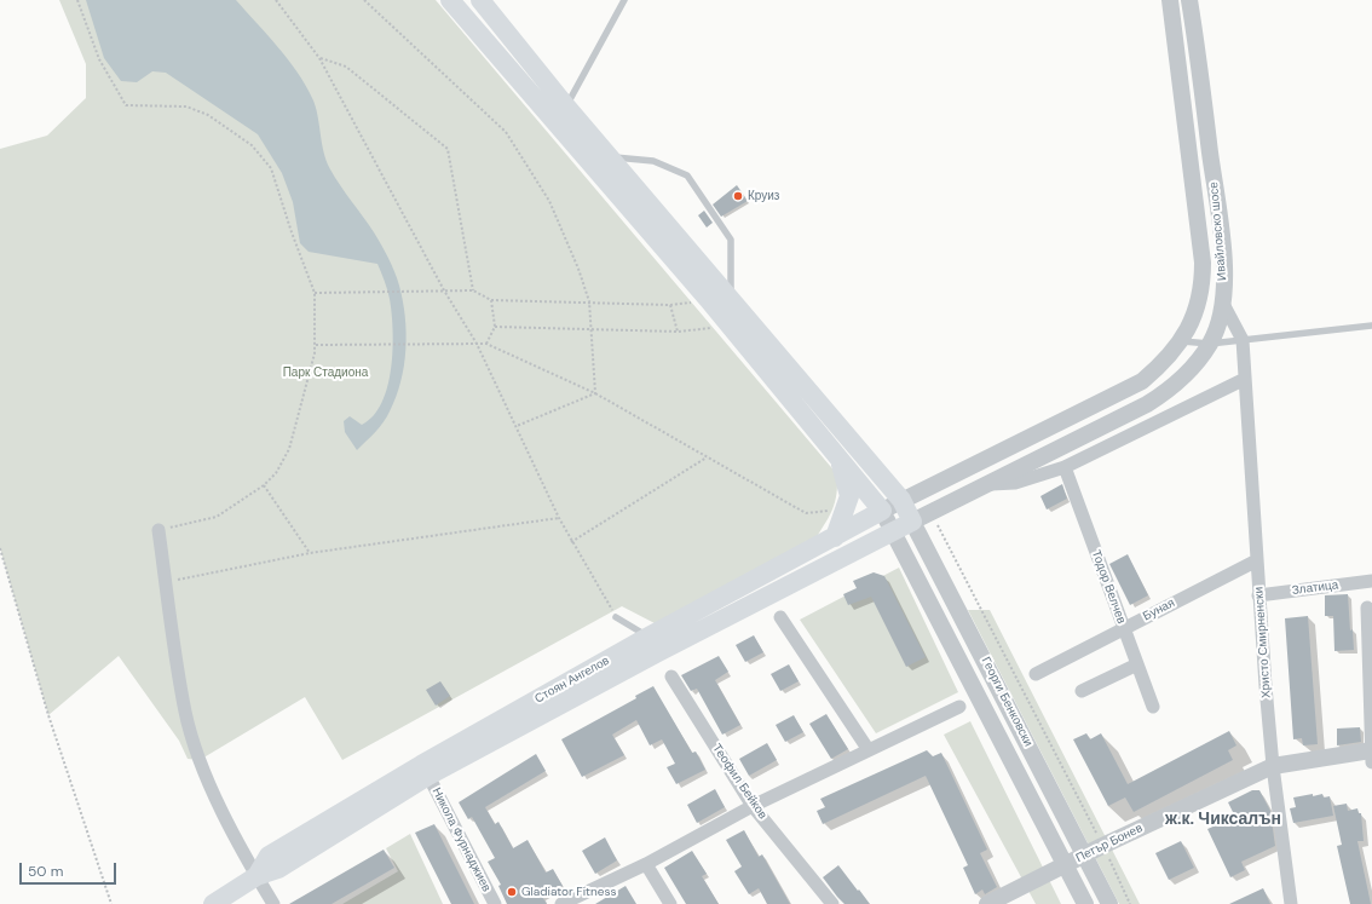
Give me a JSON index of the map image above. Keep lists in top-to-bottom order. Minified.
{"streets":{"main road":["Стоян Ангелов","Георги Бенковски"],"street":["Ивайловско шосе","Тодор Велчев","Златица","Буная","Христо Смирненски","Теофил Бейков","Никола Фурнаджиев","Петър Бонев"]},"crossings":[["Ивайловско шосе","Стоян Ангелов"],["Ивайловско шосе","Георги Бенковски"],["Тодор Велчев","Буная"],["Златица","Христо Смирненски"],["Буная","Христо Смирненски"],["Христо Смирненски","Петър Бонев"],["Стоян Ангелов","Георги Бенковски"],["Стоян Ангелов","Никола Фурнаджиев"],["Георги Бенковски","Петър Бонев"]],"districts":["ж.к. Чиксалън"],"parks":["Парк Стадиона"],"places":["Круиз","Gladiator Fitness"],"scale_bar":"50 m"}
